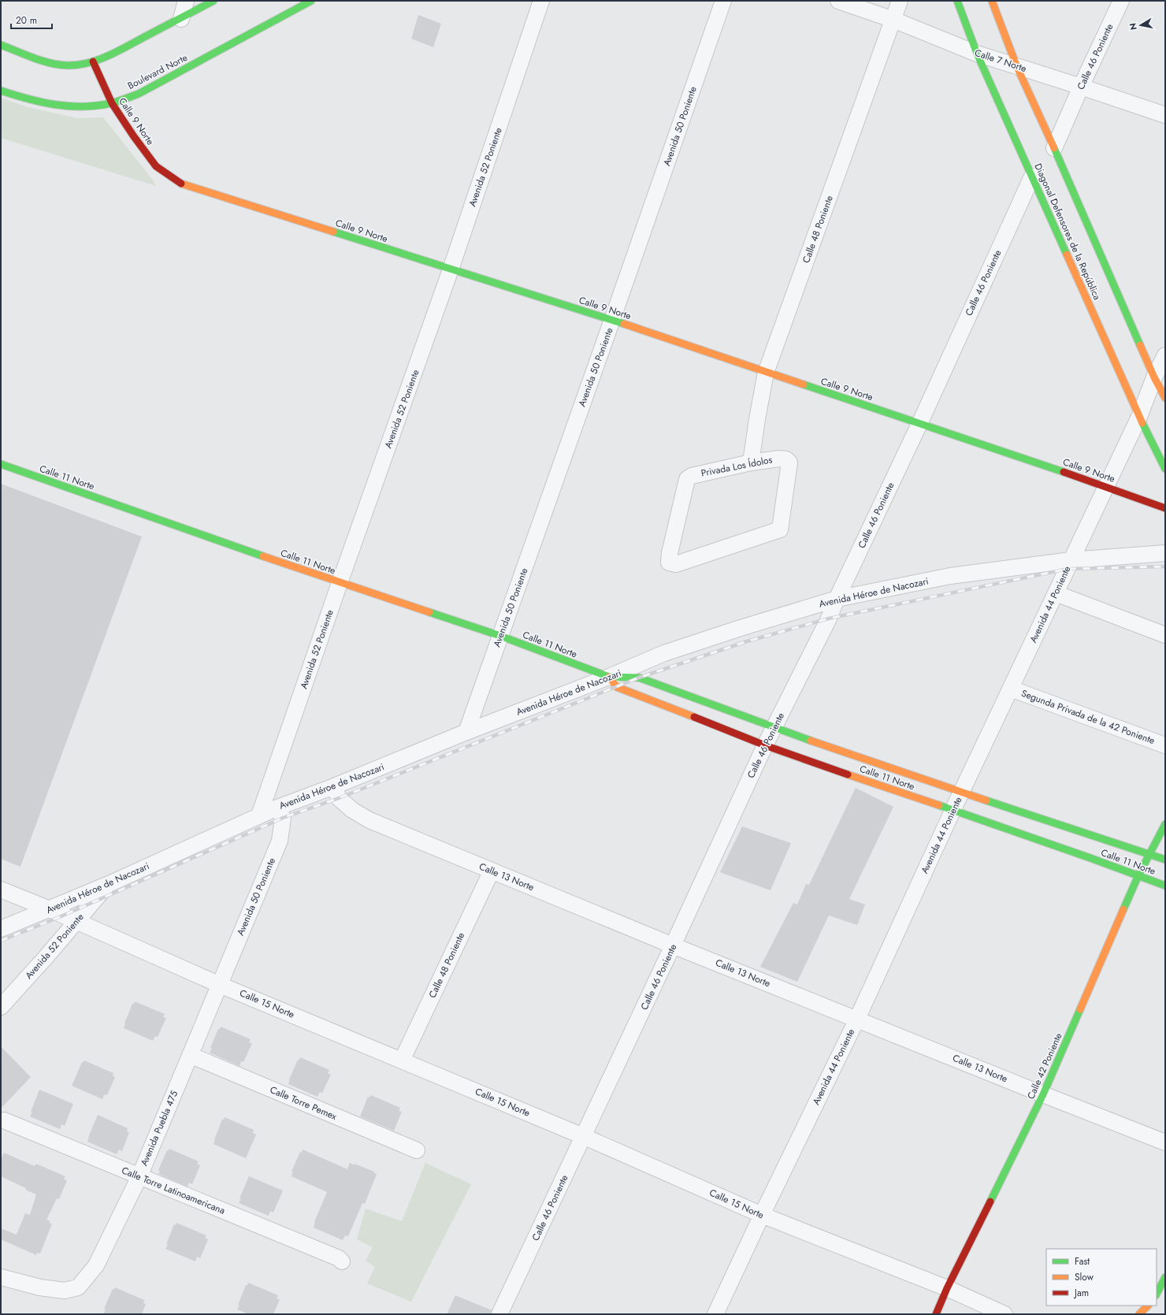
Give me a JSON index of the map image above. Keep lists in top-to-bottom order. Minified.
{"streets":{"main road":["Boulevard Norte","Calle 9 Norte","Diagonal Defensores de la República","Calle 11 Norte","Calle 42 Poniente"],"street":["Calle 46 Poniente","Calle 7 Norte","Avenida 50 Poniente","Avenida 52 Poniente","Calle 48 Poniente","Privada Los Ídolos","Avenida Héroe de Nacozari","Avenida 44 Poniente","Segunda Privada de la 42 Poniente","Calle 13 Norte","Calle 15 Norte","Calle Torre Pemex","Avenida Puebla 475","Calle Torre Latinoamericana"]},"crossings":[["Calle 46 Poniente","Calle 7 Norte"],["Calle 46 Poniente","Calle 9 Norte"],["Calle 46 Poniente","Diagonal Defensores de la República"],["Calle 46 Poniente","Calle 11 Norte"],["Calle 46 Poniente","Avenida Héroe de Nacozari"],["Calle 46 Poniente","Calle 13 Norte"],["Calle 46 Poniente","Calle 15 Norte"],["Calle 7 Norte","Calle 48 Poniente"],["Calle 7 Norte","Diagonal Defensores de la República"],["Boulevard Norte","Calle 9 Norte"],["Calle 9 Norte","Avenida 50 Poniente"],["Calle 9 Norte","Avenida 52 Poniente"],["Calle 9 Norte","Calle 48 Poniente"],["Calle 9 Norte","Avenida 44 Poniente"],["Avenida 50 Poniente","Calle 11 Norte"],["Avenida 50 Poniente","Avenida Héroe de Nacozari"],["Avenida 50 Poniente","Calle 15 Norte"],["Avenida 50 Poniente","Avenida Puebla 475"],["Avenida 52 Poniente","Calle 11 Norte"],["Avenida 52 Poniente","Avenida Héroe de Nacozari"],["Avenida 52 Poniente","Calle 15 Norte"],["Calle 48 Poniente","Privada Los Ídolos"],["Calle 48 Poniente","Calle 13 Norte"],["Calle 48 Poniente","Calle 15 Norte"],["Diagonal Defensores de la República","Avenida 44 Poniente"],["Calle 11 Norte","Avenida Héroe de Nacozari"],["Calle 11 Norte","Avenida 44 Poniente"],["Calle 11 Norte","Calle 42 Poniente"],["Avenida Héroe de Nacozari","Avenida 44 Poniente"],["Avenida Héroe de Nacozari","Calle 13 Norte"],["Avenida Héroe de Nacozari","Calle 15 Norte"],["Avenida 44 Poniente","Segunda Privada de la 42 Poniente"],["Avenida 44 Poniente","Calle 13 Norte"],["Avenida 44 Poniente","Calle 15 Norte"],["Calle 13 Norte","Calle 42 Poniente"],["Calle 15 Norte","Calle 42 Poniente"],["Calle 15 Norte","Avenida Puebla 475"],["Calle Torre Pemex","Avenida Puebla 475"],["Avenida Puebla 475","Calle Torre Latinoamericana"]],"legend":["Fast","Slow","Jam"],"scale_bar":"20 m","north":"left"}
